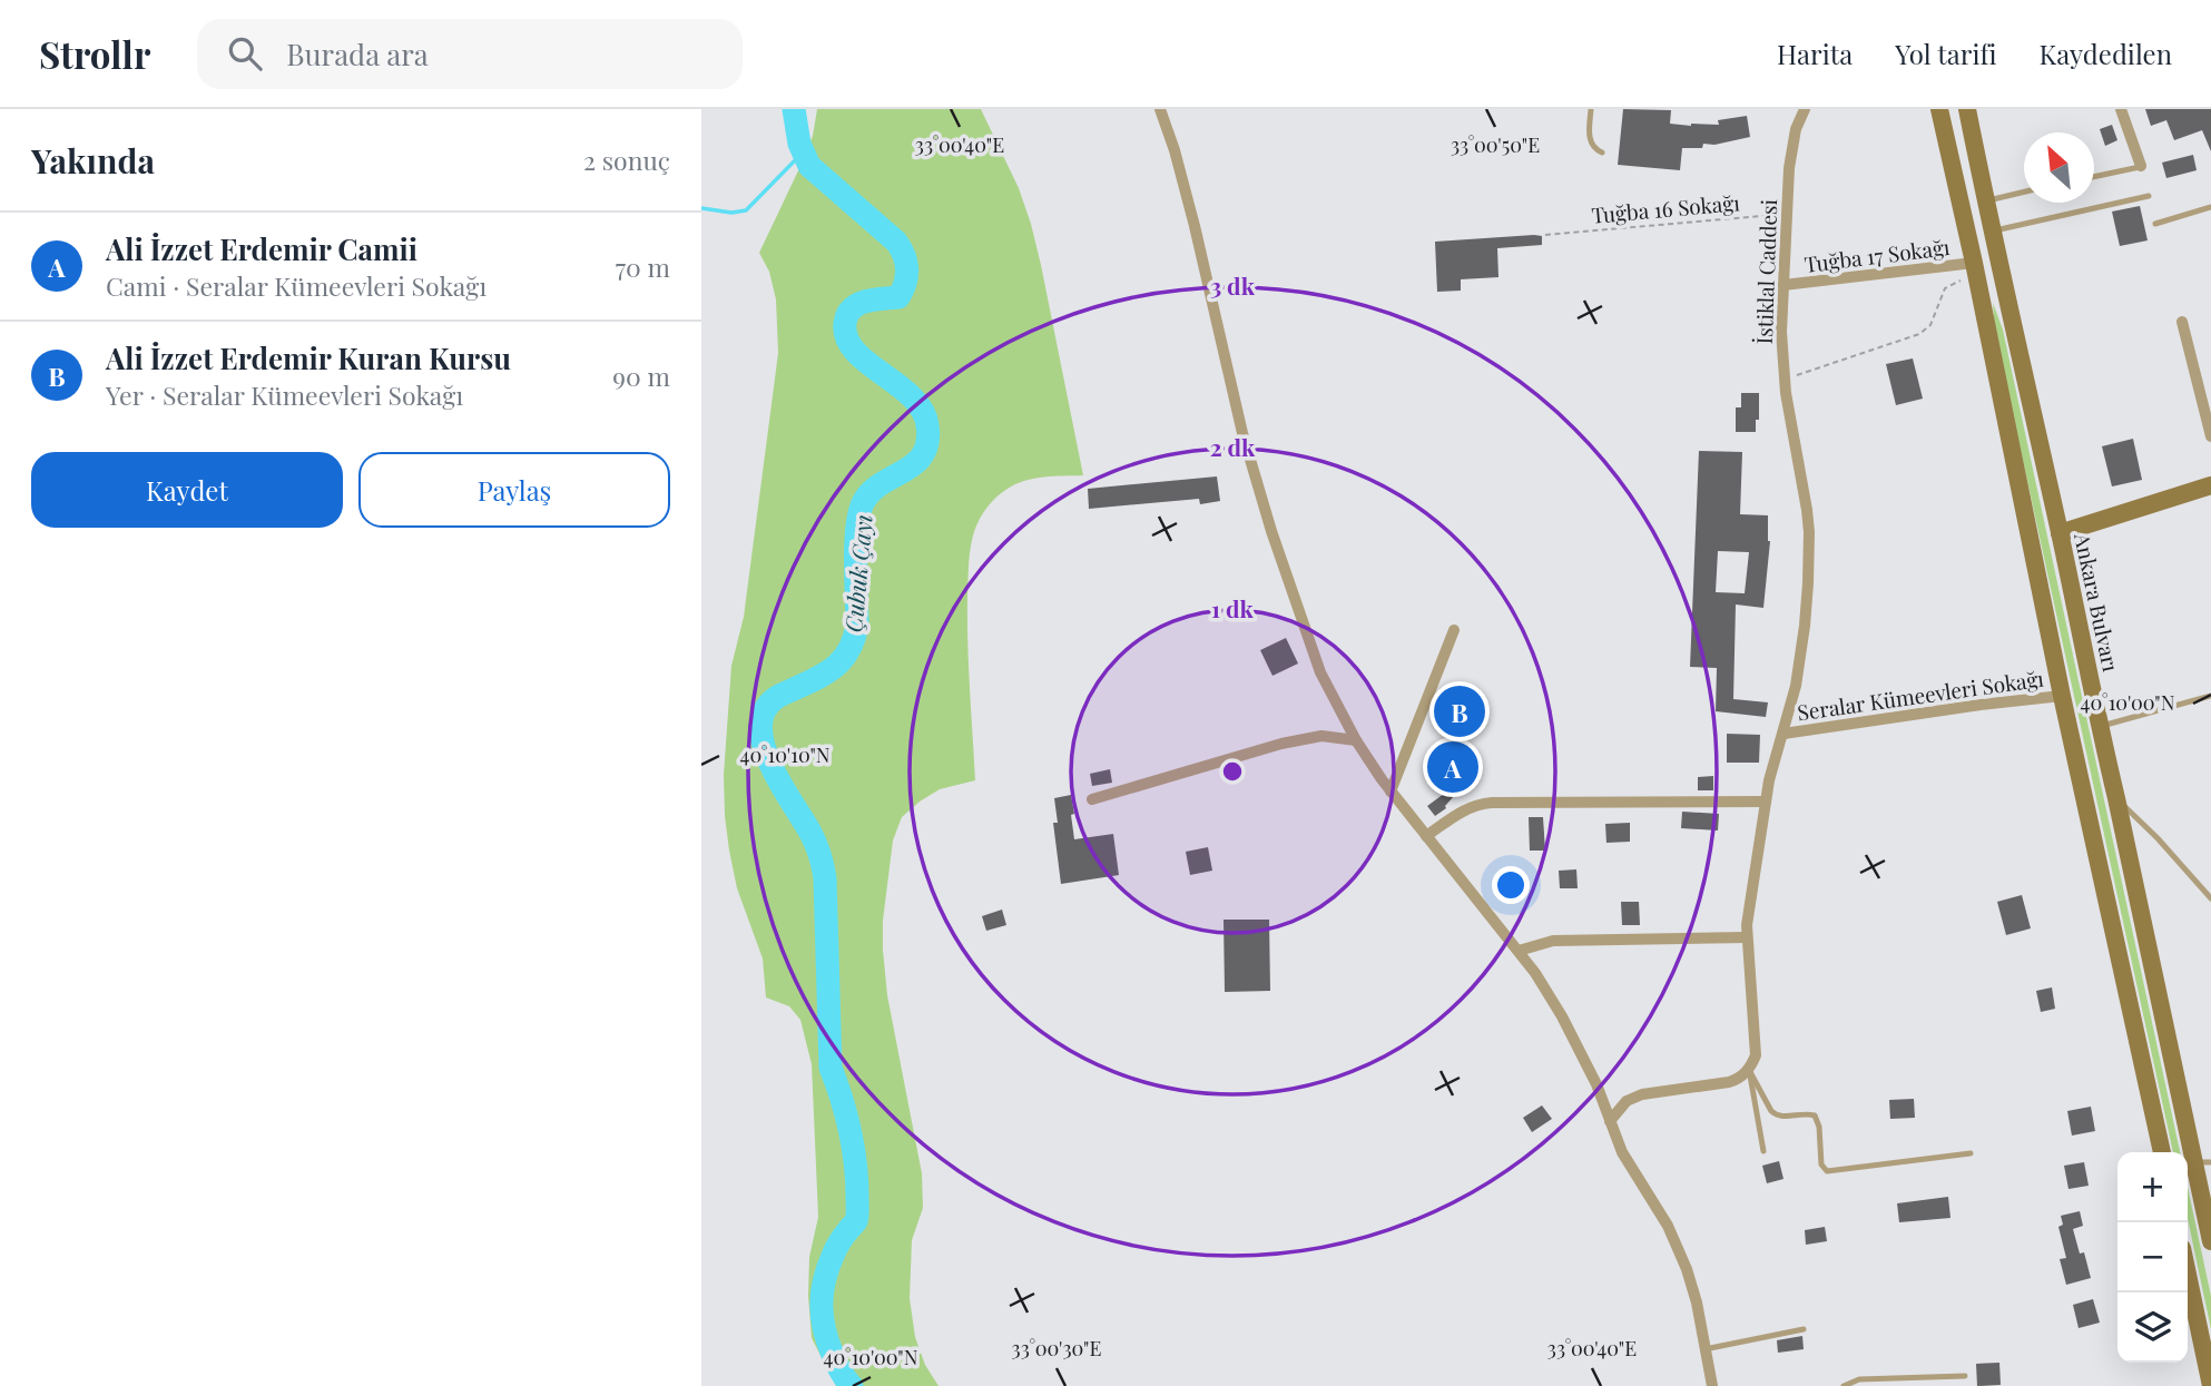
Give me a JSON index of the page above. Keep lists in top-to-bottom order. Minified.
{"streets":{"main road":["Ankara Bulvarı"],"street":["Tuğba 17 Sokağı","İstiklal Caddesi","Seralar Kümeevleri Sokağı"],"path":["Tuğba 16 Sokağı"]},"crossings":[["Tuğba 16 Sokağı","İstiklal Caddesi"],["Tuğba 17 Sokağı","İstiklal Caddesi"],["İstiklal Caddesi","Seralar Kümeevleri Sokağı"]],"water":["Çubuk Çayı"],"north":"top left","page":{"header":"Strollr","search":"Burada ara","nav":["Harita","Yol tarifi","Kaydedilen"],"heading":["Yakında","2 sonuç"],"list":[{"mark":"A","name":"Ali İzzet Erdemir Camii","note":"Cami · Seralar Kümeevleri Sokağı","value":"70 m"},{"mark":"B","name":"Ali İzzet Erdemir Kuran Kursu","note":"Yer · Seralar Kümeevleri Sokağı","value":"90 m"}],"buttons":["Kaydet","Paylaş"],"pins":["B","A"],"map_buttons":["+","−"]},"coordinates":["33°00'40\"E","33°00'50\"E","40°10'00\"N","40°10'10\"N","33°00'30\"E"],"rings":["3 dk","2 dk","1 dk"]}
